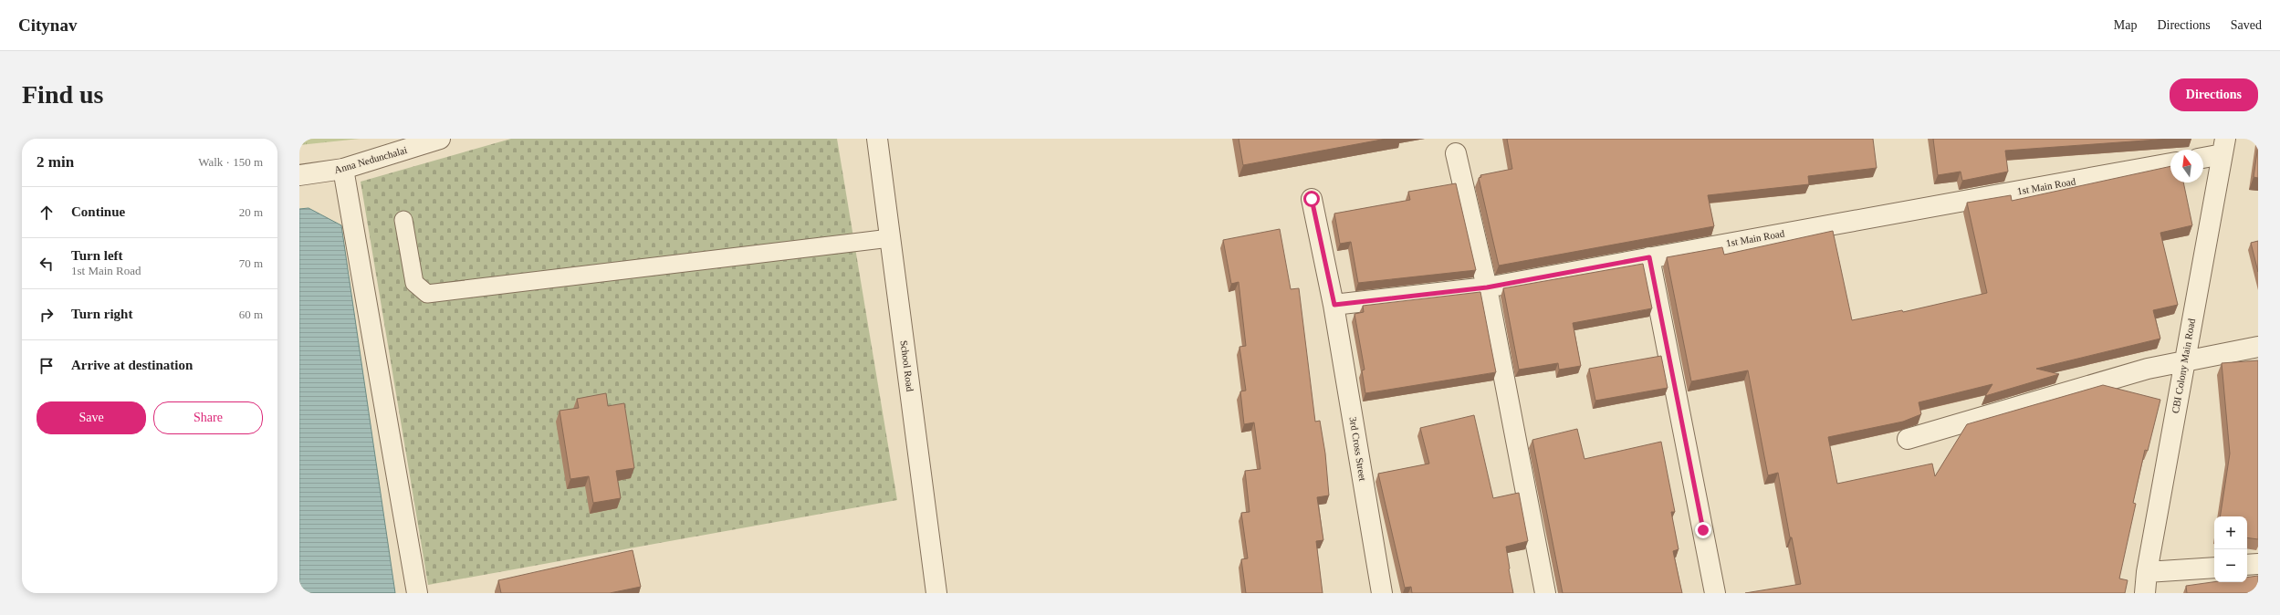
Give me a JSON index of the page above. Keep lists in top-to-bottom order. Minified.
{"streets":{"street":["Anna Nedunchalai","1st Main Road","School Road","CBI Colony Main Road","3rd Cross Street"]},"crossings":[["1st Main Road","3rd Cross Street"]],"north":"top","page":{"header":"Citynav","nav":["Map","Directions","Saved"],"buttons":["Directions",["Save","Share"]],"title":"Find us","heading":["2 min","Walk · 150 m"],"list":[["Continue","20 m"],["Turn left","1st Main Road","70 m"],["Turn right","60 m"],"Arrive at destination"],"map_buttons":["+","−"]}}
